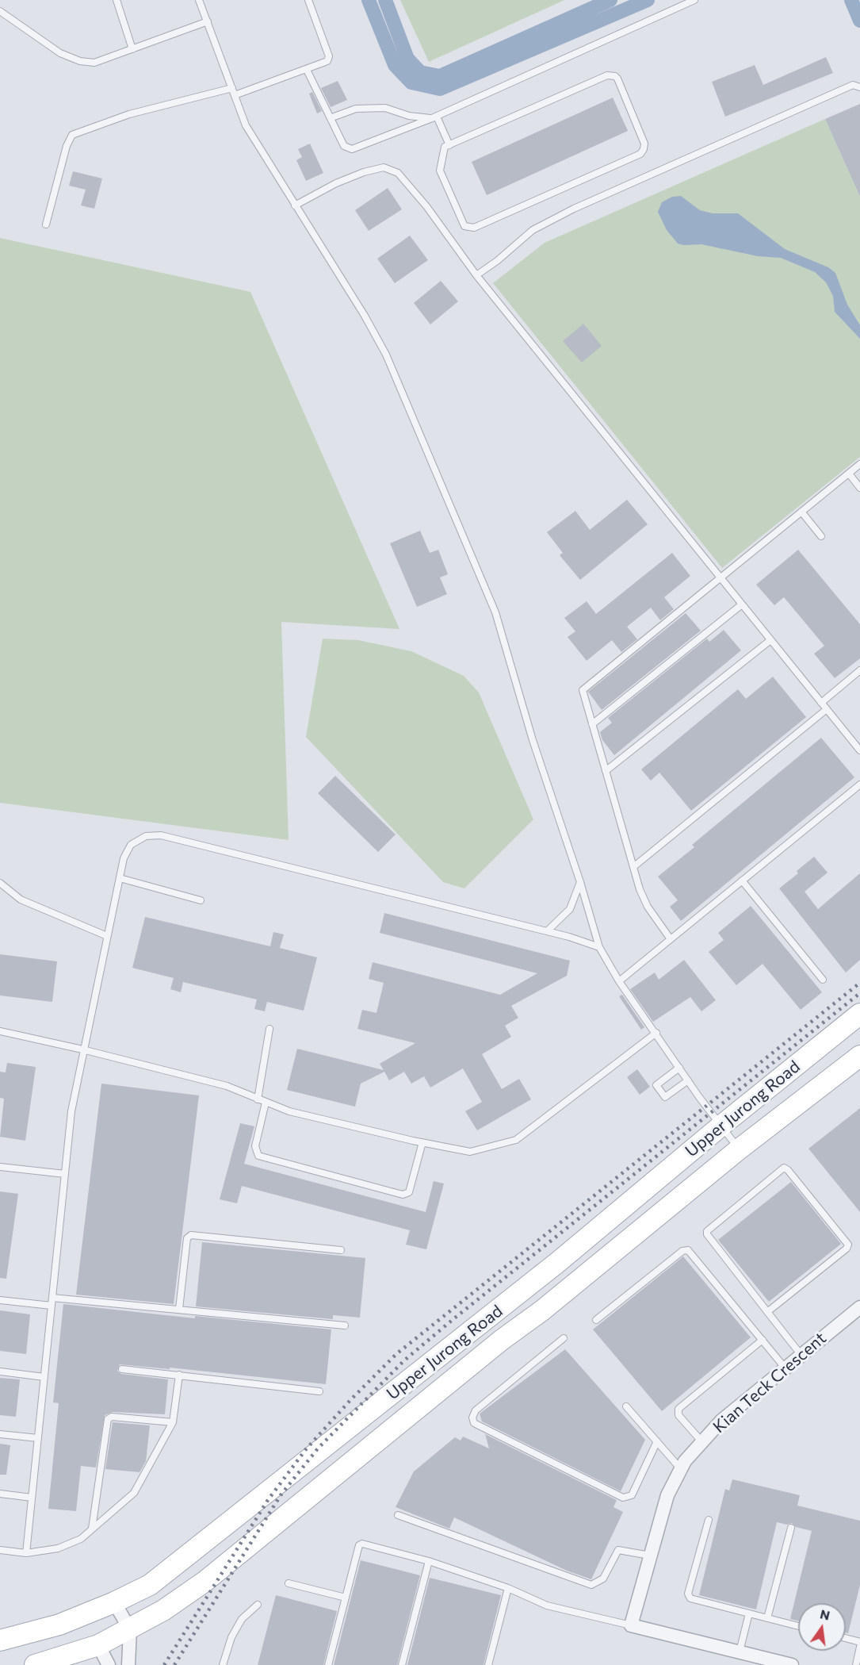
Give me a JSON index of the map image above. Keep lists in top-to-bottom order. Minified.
{"streets":{"main road":["Upper Jurong Road"],"street":["Kian Teck Crescent"]},"north":"top"}
